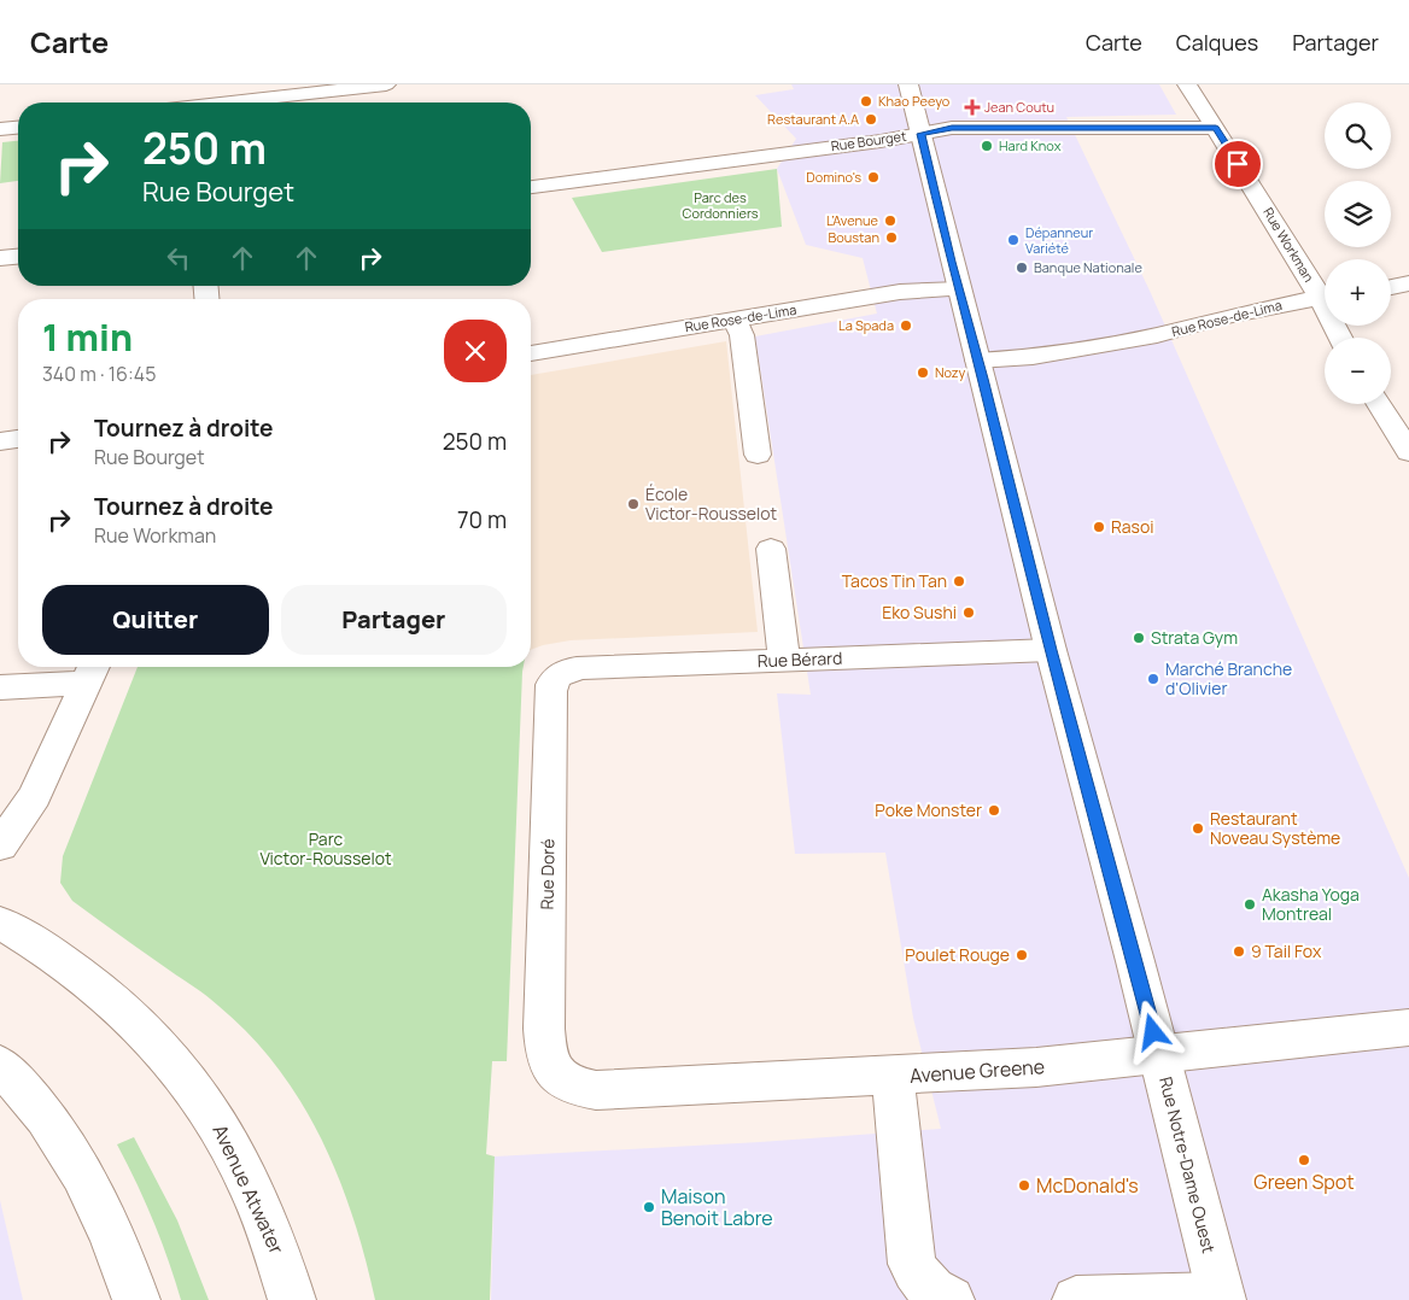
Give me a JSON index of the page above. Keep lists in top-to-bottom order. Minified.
{"streets":{"street":["Rue Bourget","Rue Workman","Rue Rose-de-Lima","Rue Bérard","Rue Doré","Avenue Greene","Rue Notre-Dame Ouest","Avenue Atwater"]},"crossings":[["Rue Bourget","Rue Workman"],["Rue Bourget","Rue Notre-Dame Ouest"],["Rue Rose-de-Lima","Rue Notre-Dame Ouest"],["Rue Bérard","Rue Doré"],["Rue Bérard","Rue Notre-Dame Ouest"],["Rue Doré","Avenue Greene"],["Avenue Greene","Rue Notre-Dame Ouest"]],"parks":["Parc des Cordonniers","Parc Victor-Rousselot"],"places":{"other":["Khao Peeyo","Restaurant A.A","Hard Knox","Domino's","L’Avenue","Boustan","Dépanneur Variété","Banque Nationale","La Spada","Nozy","École Victor-Rousselot","Rasoi","Tacos Tin Tan","Eko Sushi","Strata Gym","Marché Branche d'Olivier","Poke Monster","Restaurant Noveau Système","Akasha Yoga Montreal","9 Tail Fox","Poulet Rouge","Green Spot","McDonald's","Maison Benoit Labre"],"health":["Jean Coutu"]},"page":{"header":"Carte","nav":["Carte","Calques","Partager"],"map_buttons":["+","−"],"turn":["250 m","Rue Bourget"],"heading":["1 min","340 m · 16:45"],"list":[{"name":"Tournez à droite","note":"Rue Bourget","value":"250 m"},{"name":"Tournez à droite","note":"Rue Workman","value":"70 m"}],"buttons":["Quitter","Partager"]}}
